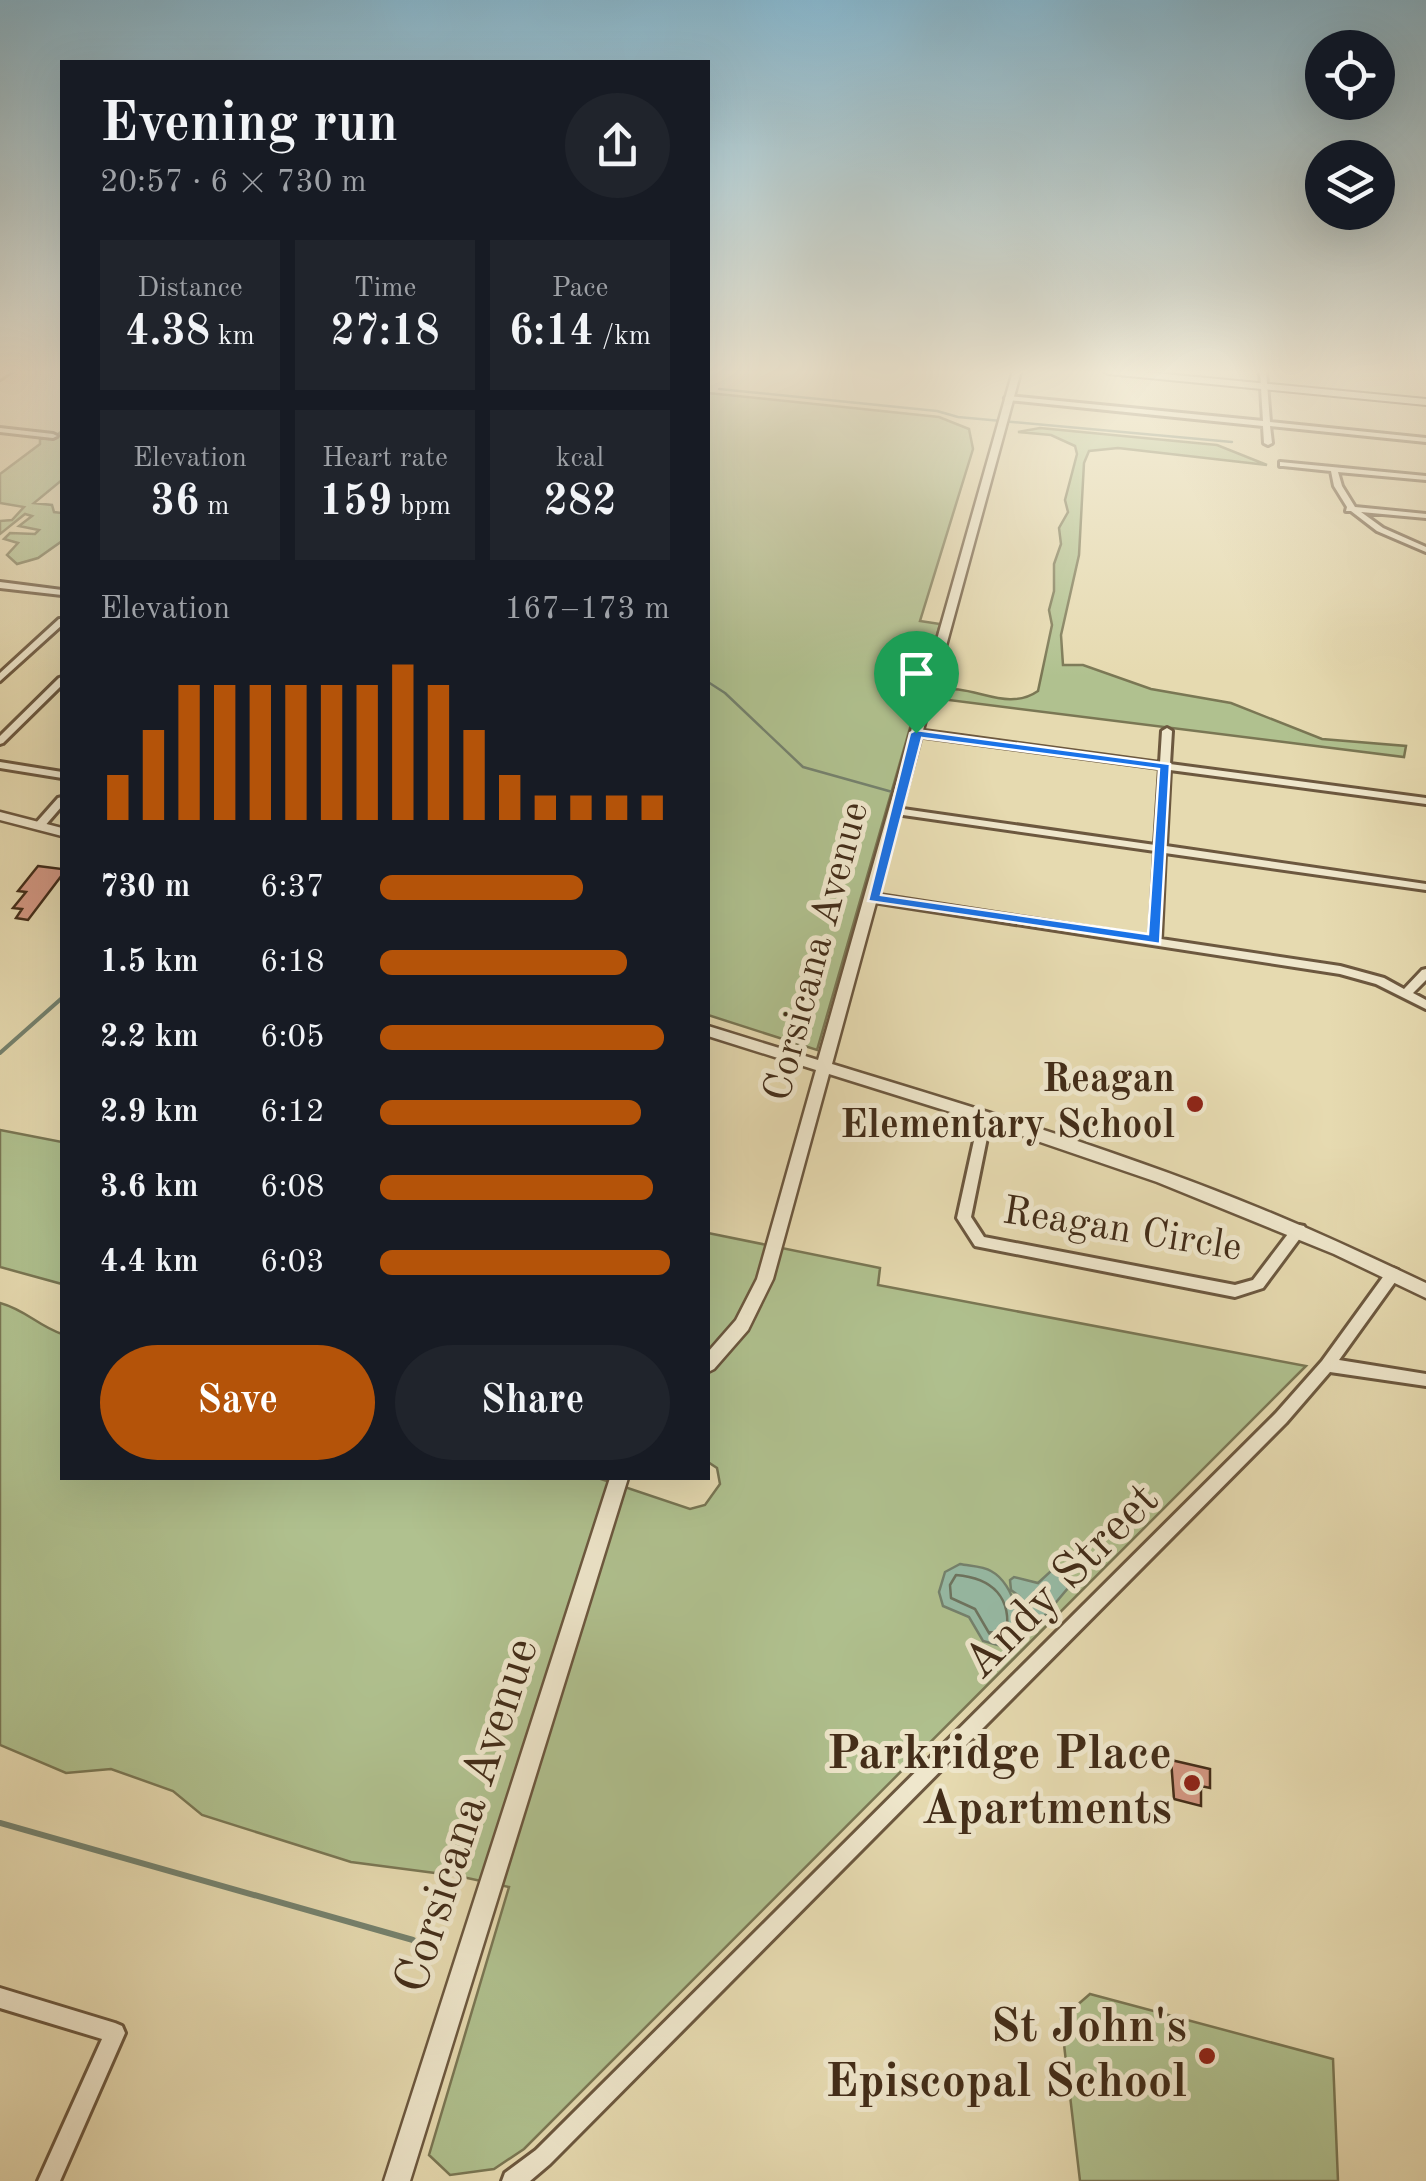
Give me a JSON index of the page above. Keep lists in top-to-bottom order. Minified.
{"streets":{"street":["Corsicana Avenue","Reagan Circle","Andy Street"]},"places":["Reagan Elementary School","Parkridge Place Apartments","St John's Episcopal School"],"page":{"heading":["Evening run","20:57 · 6 × 730 m"],"stats":[["Distance","4.38 km"],["Time","27:18"],["Pace","6:14 /km"],["Elevation","36 m"],["Heart rate","159 bpm"],["kcal","282"]],"chart":["Elevation","167–173 m"],"list":[{"name":"730 m","note":"6:37"},{"name":"1.5 km","note":"6:18"},{"name":"2.2 km","note":"6:05"},{"name":"2.9 km","note":"6:12"},{"name":"3.6 km","note":"6:08"},{"name":"4.4 km","note":"6:03"}],"buttons":["Save","Share"]}}
